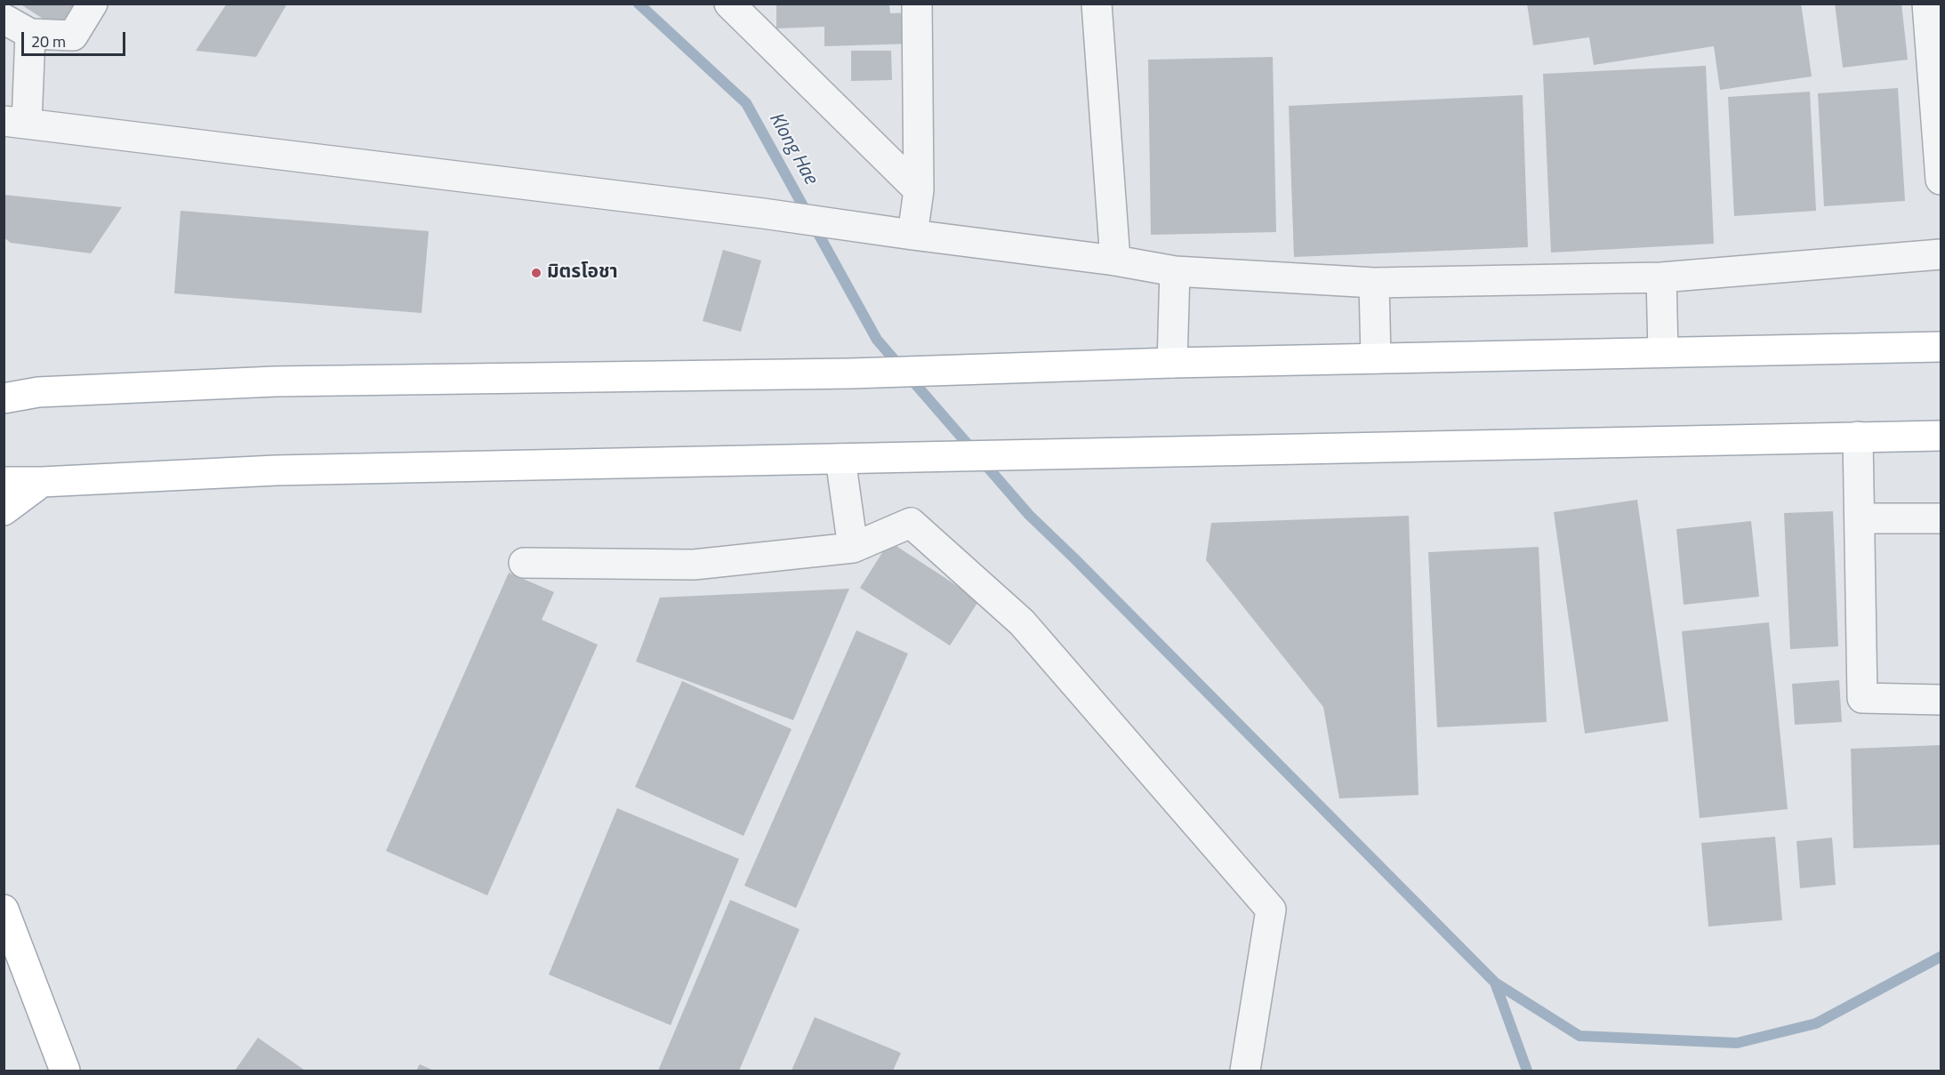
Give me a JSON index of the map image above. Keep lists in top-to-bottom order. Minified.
{"water":["Klong Hae"],"places":["มิตรโอชา"],"scale_bar":"20 m"}
